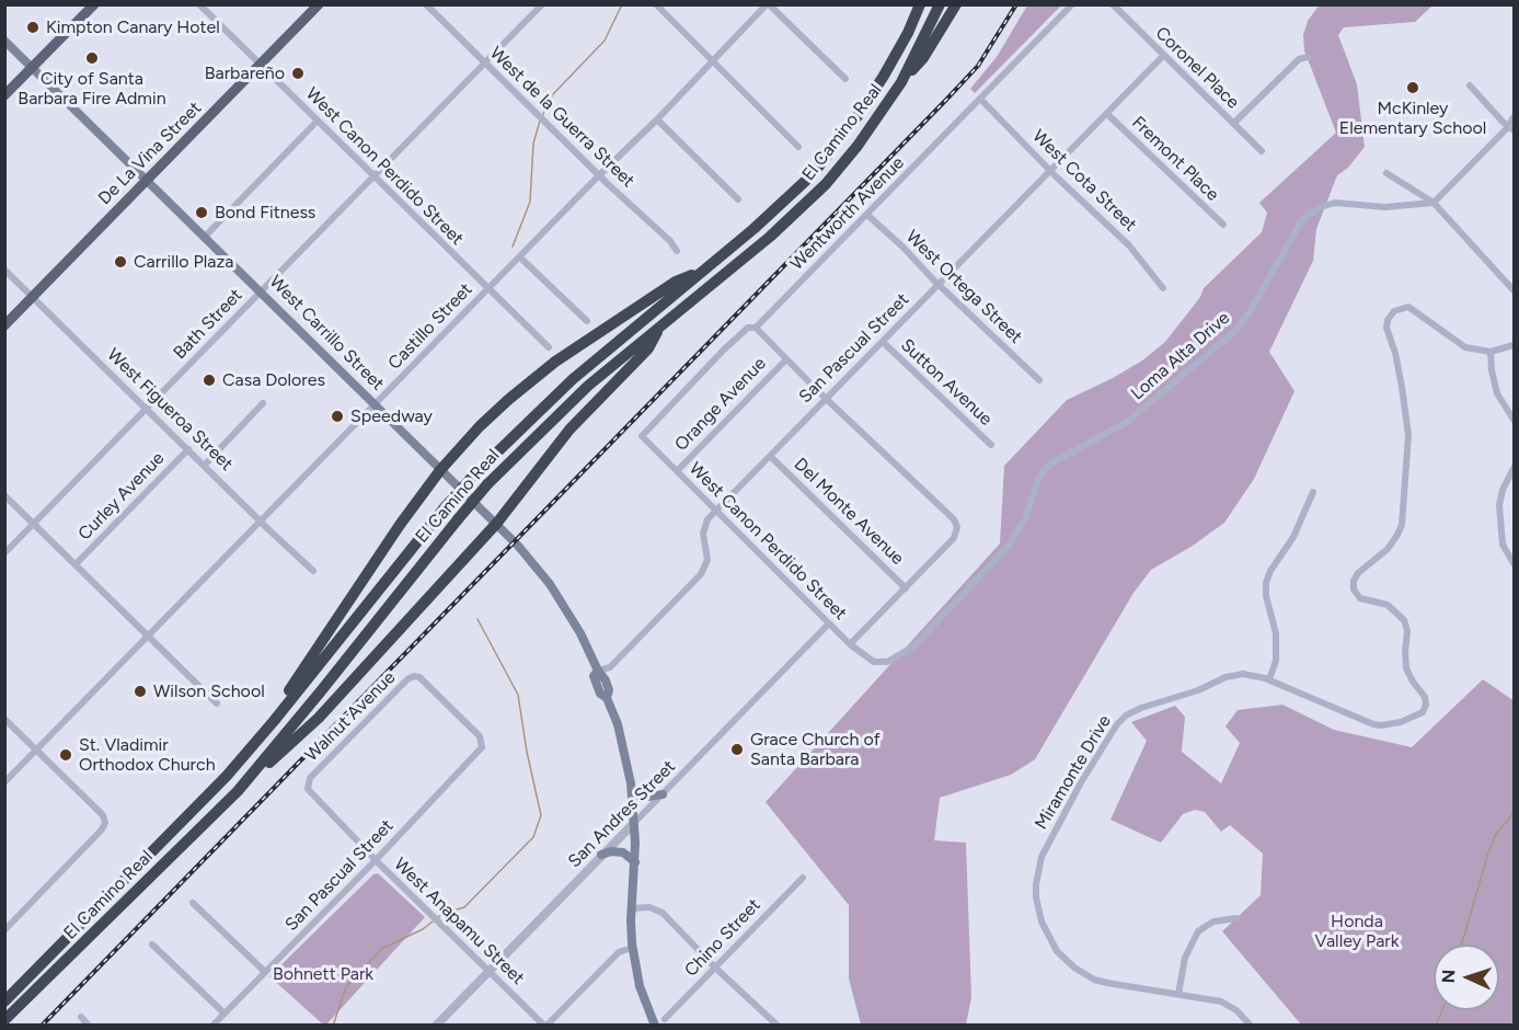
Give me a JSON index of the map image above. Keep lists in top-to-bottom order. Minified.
{"streets":{"highway":["El Camino Real"],"main road":["De La Vina Street","West Carrillo Street"],"street":["Coronel Place","West de la Guerra Street","Fremont Place","West Canon Perdido Street","West Cota Street","Wentworth Avenue","West Ortega Street","Bath Street","Castillo Street","San Pascual Street","Loma Alta Drive","Sutton Avenue","Orange Avenue","West Figueroa Street","Curley Avenue","Del Monte Avenue","Walnut Avenue","Miramonte Drive","San Andres Street","West Anapamu Street","Chino Street"]},"crossings":[["Coronel Place","San Pascual Street"],["West de la Guerra Street","Bath Street"],["West de la Guerra Street","Castillo Street"],["De La Vina Street","West Canon Perdido Street"],["De La Vina Street","West Carrillo Street"],["De La Vina Street","West Figueroa Street"],["Fremont Place","San Pascual Street"],["West Canon Perdido Street","Wentworth Avenue"],["West Canon Perdido Street","Bath Street"],["West Canon Perdido Street","Castillo Street"],["West Canon Perdido Street","San Pascual Street"],["West Canon Perdido Street","Loma Alta Drive"],["West Canon Perdido Street","Orange Avenue"],["West Canon Perdido Street","San Andres Street"],["West Cota Street","Wentworth Avenue"],["West Cota Street","San Pascual Street"],["Wentworth Avenue","West Ortega Street"],["West Ortega Street","San Pascual Street"],["Bath Street","West Carrillo Street"],["Bath Street","West Figueroa Street"],["Castillo Street","West Carrillo Street"],["Castillo Street","West Figueroa Street"],["West Carrillo Street","San Pascual Street"],["West Carrillo Street","San Andres Street"],["San Pascual Street","Sutton Avenue"],["San Pascual Street","Del Monte Avenue"],["San Pascual Street","Walnut Avenue"],["San Pascual Street","West Anapamu Street"],["West Figueroa Street","Curley Avenue"],["Walnut Avenue","West Anapamu Street"],["San Andres Street","West Anapamu Street"]],"parks":["Honda Valley Park","Bohnett Park"],"places":["Kimpton Canary Hotel","City of Santa Barbara Fire Admin","Barbareño","McKinley Elementary School","Bond Fitness","Carrillo Plaza","Casa Dolores","Speedway","Wilson School","Grace Church of Santa Barbara","St. Vladimir Orthodox Church"],"north":"left"}
